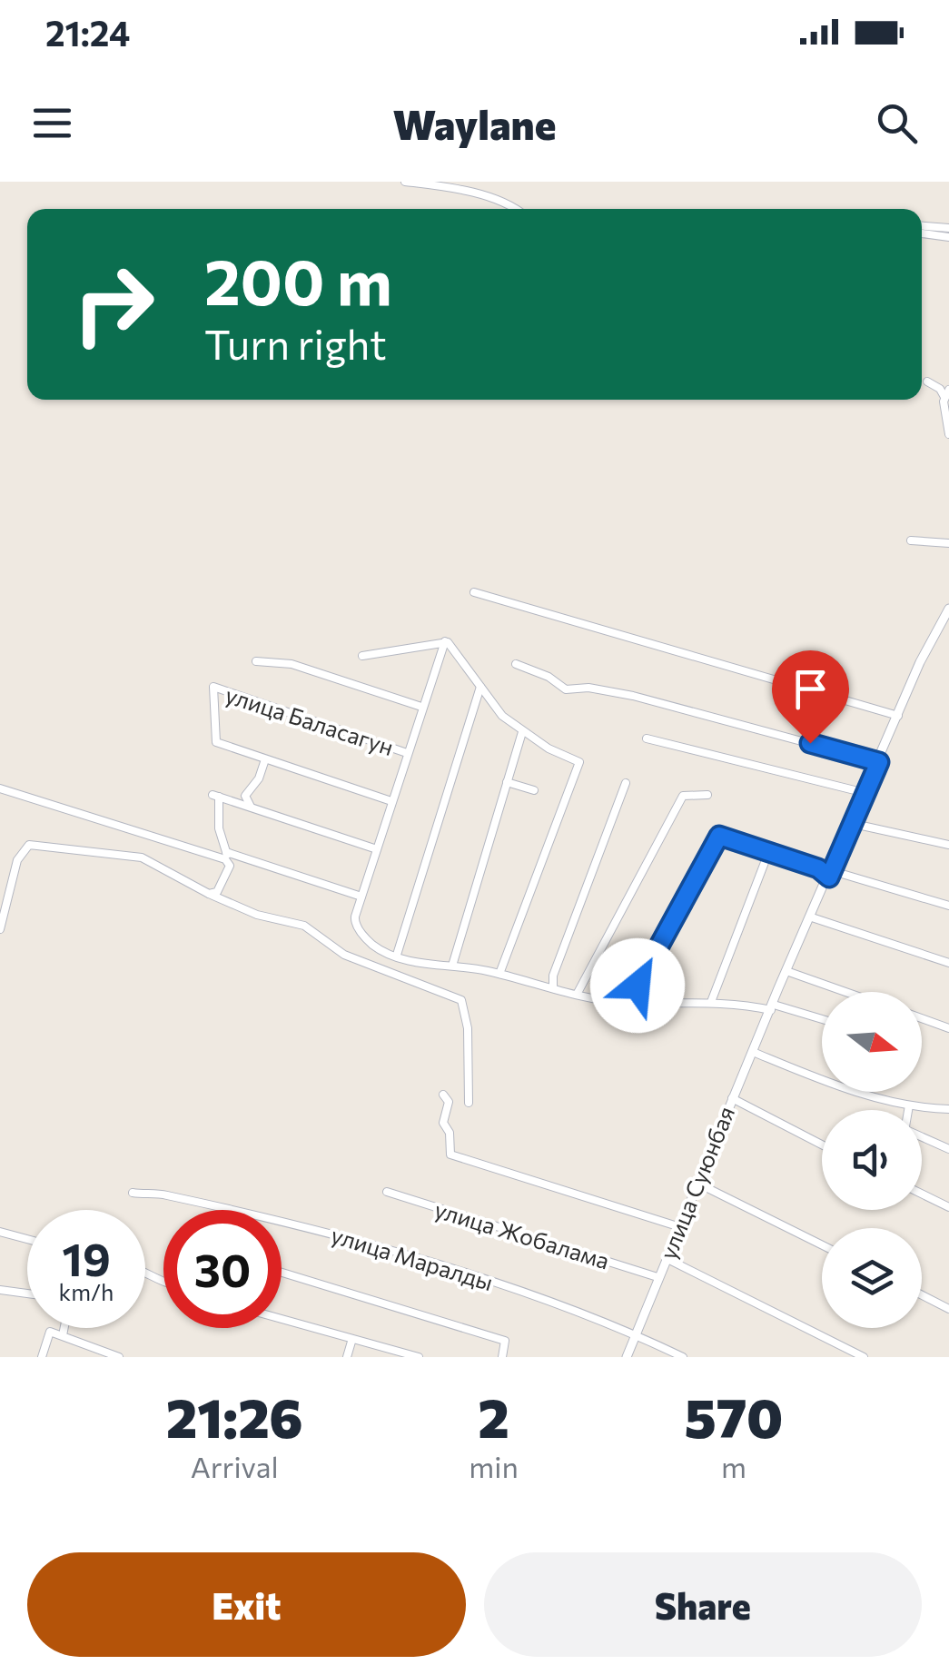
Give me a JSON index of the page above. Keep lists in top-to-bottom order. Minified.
{"streets":{"street":["улица Баласагун","улица Суюнбая","улица Жобалама","улица Маралды"]},"crossings":[["улица Суюнбая","улица Жобалама"],["улица Суюнбая","улица Маралды"]],"north":"right","page":{"status":"21:24","header":"Waylane","turn":["200 m","Turn right"],"speed":"19 km/h","limit":"30","eta":["21:26","Arrival","2","min","570","m"],"buttons":["Exit","Share"]}}
